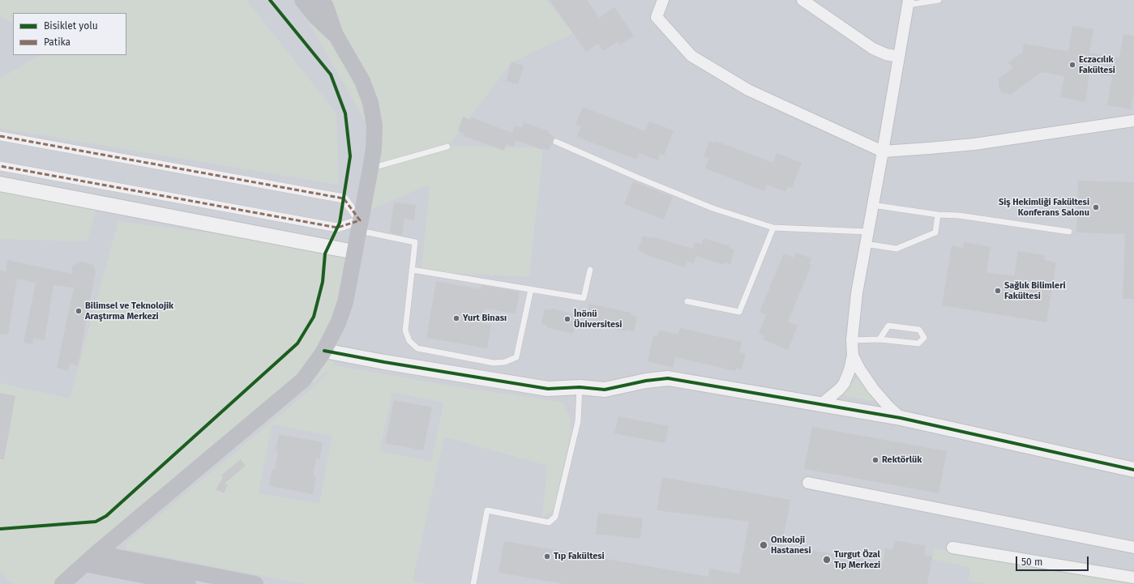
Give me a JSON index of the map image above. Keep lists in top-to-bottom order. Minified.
{"places":["Eczacılık Fakültesi","Siş Hekimliği Fakültesi Konferans Salonu","Sağlık Bilimleri Fakültesi","Bilimsel ve Teknolojik Araştırma Merkezi","Yurt Binası","İnönü Üniversitesi","Rektörlük","Onkoloji Hastanesi","Tıp Fakültesi","Turgut Özal Tıp Merkezi"],"legend":["Bisiklet yolu","Patika"],"scale_bar":"50 m"}
